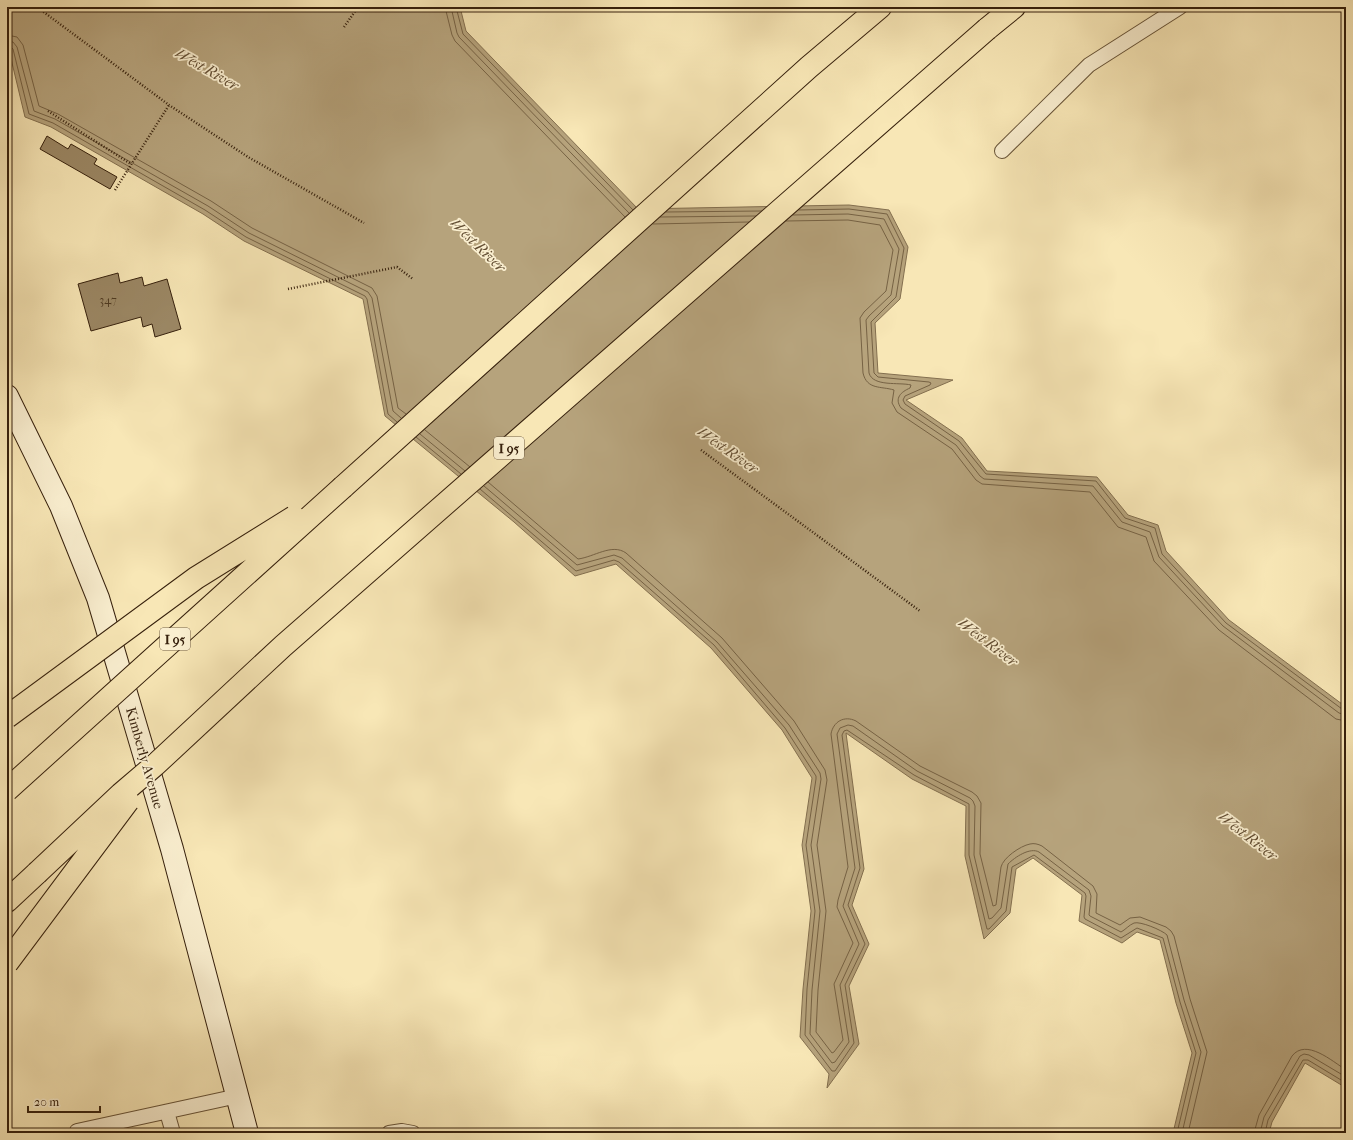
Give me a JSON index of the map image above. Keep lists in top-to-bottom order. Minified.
{"streets":{"highway":["I 95"],"main road":["Kimberly Avenue"]},"water":["West River"],"house_numbers":["347"],"scale_bar":"20 m"}
